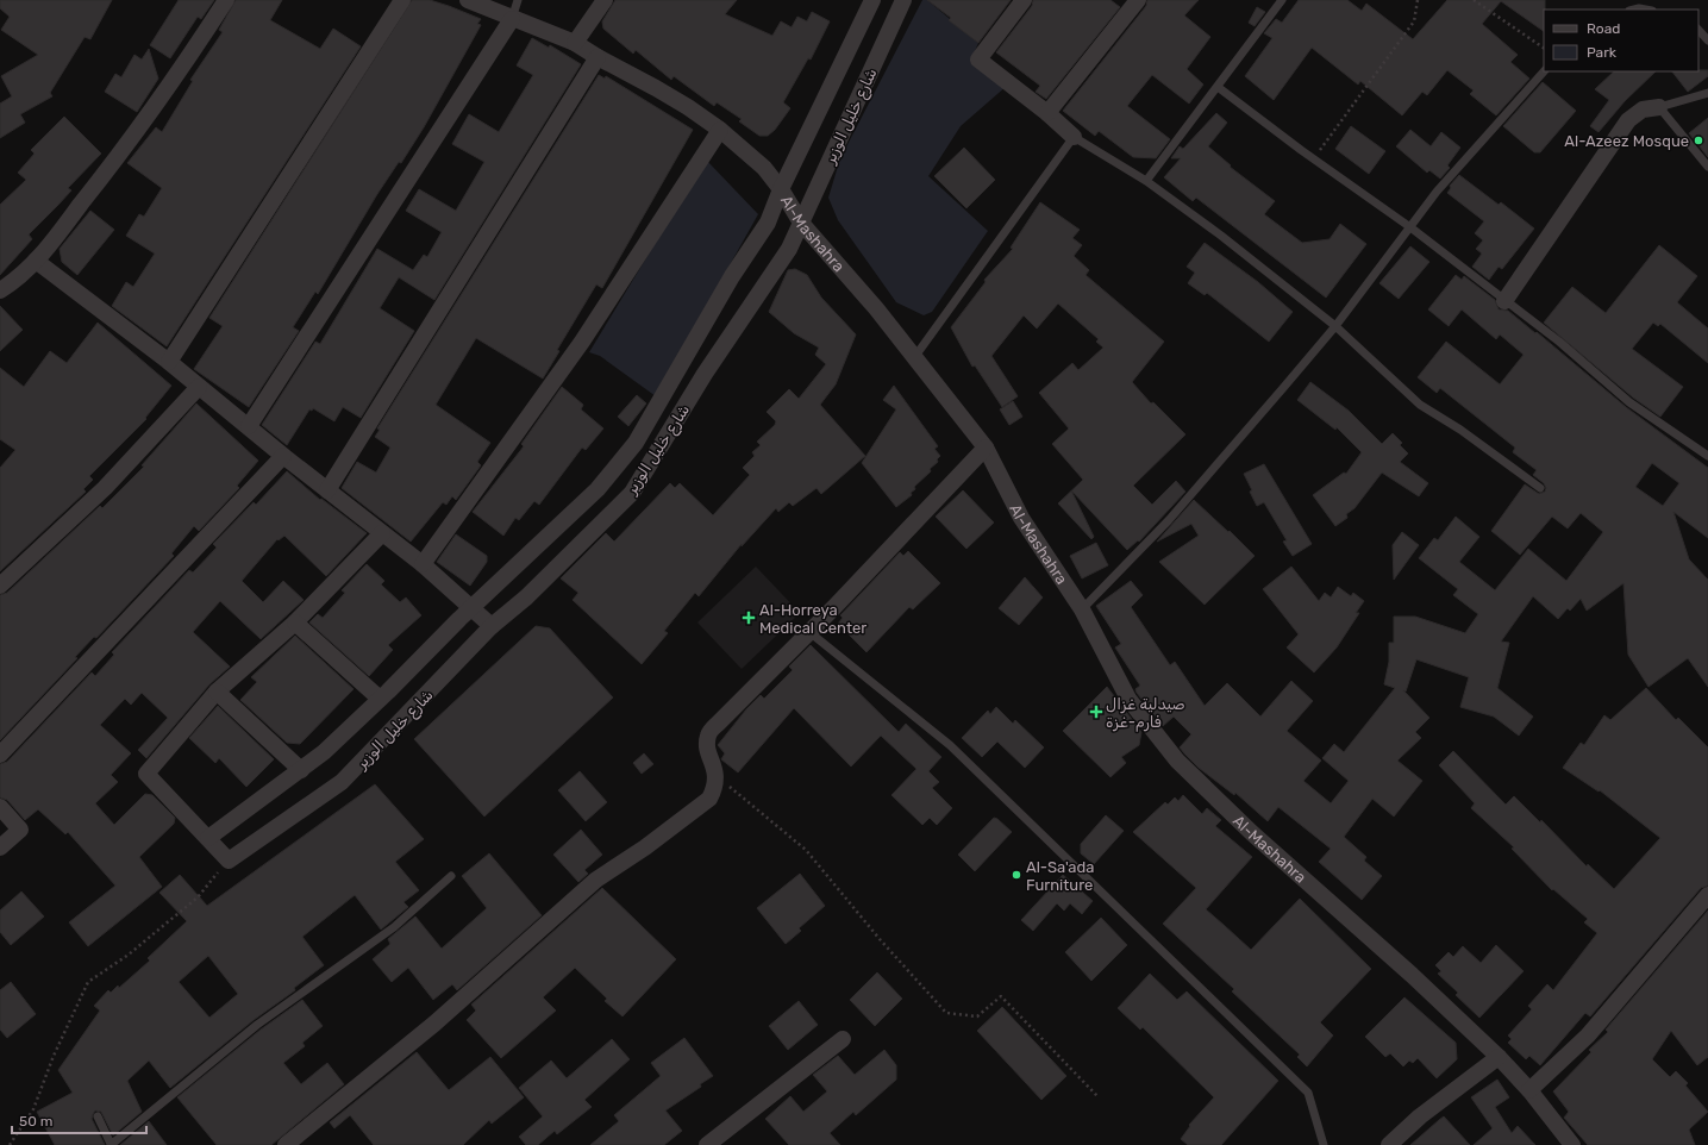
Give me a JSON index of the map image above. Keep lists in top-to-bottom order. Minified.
{"streets":{"street":["شارع خليل الوزير","Al-Mashahra"]},"crossings":[["شارع خليل الوزير","Al-Mashahra"]],"places":{"other":["Al-Azeez Mosque","Al-Sa'ada Furniture"],"health":["Al-Horreya Medical Center","صيدلية غزال فارم-غزة"]},"legend":["Road","Park"],"scale_bar":"50 m"}
